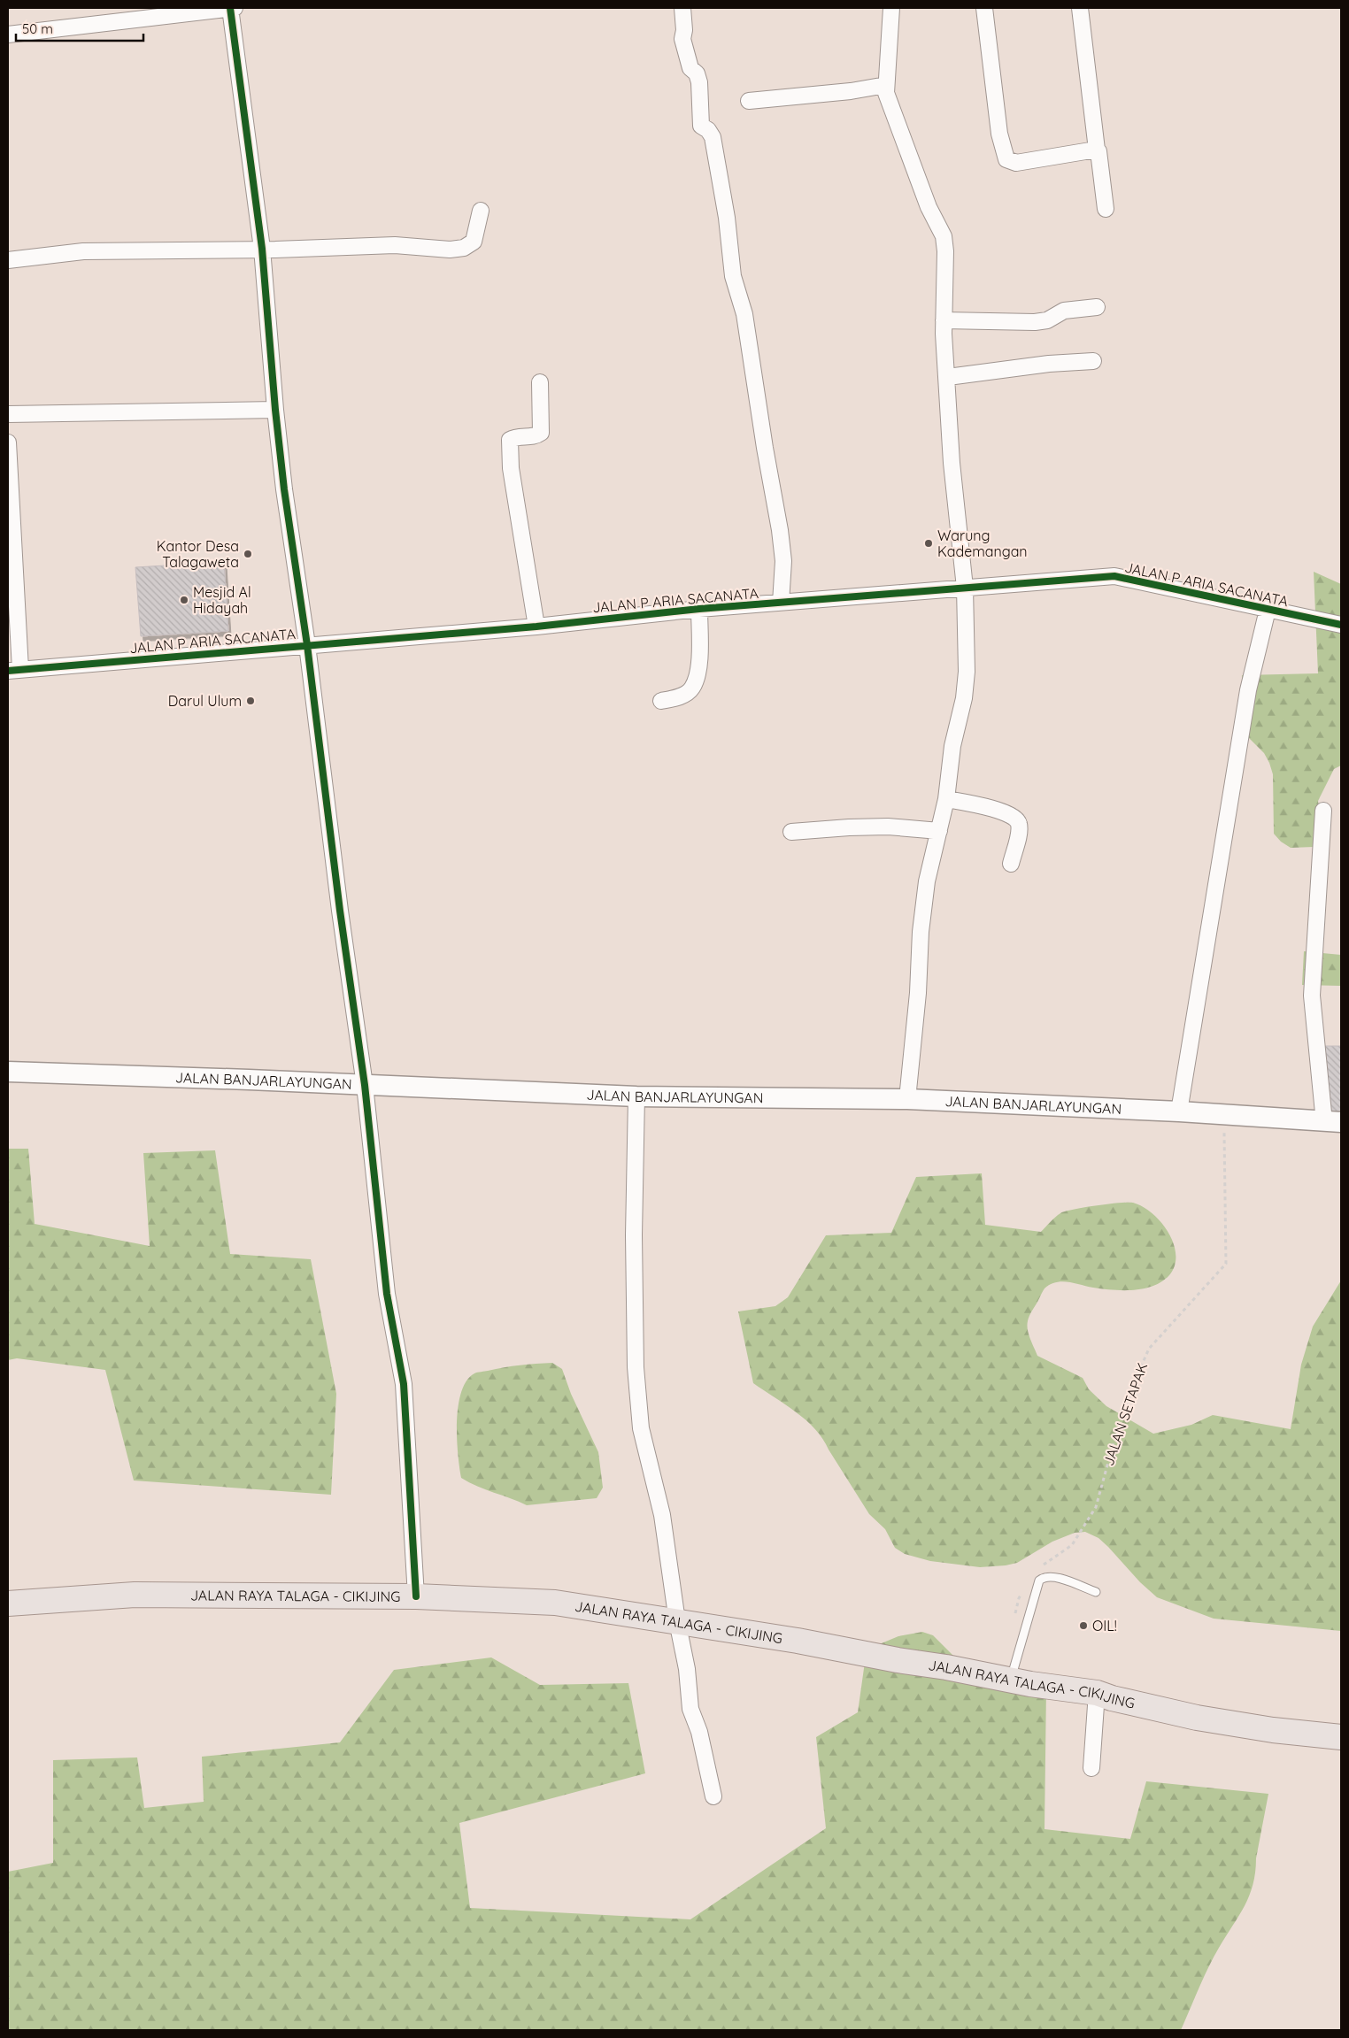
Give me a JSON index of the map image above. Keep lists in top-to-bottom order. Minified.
{"streets":{"main road":["JALAN RAYA TALAGA - CIKIJING"],"street":["JALAN P ARIA SACANATA","JALAN BANJARLAYUNGAN"],"path":["JALAN SETAPAK"]},"crossings":[["JALAN BANJARLAYUNGAN","JALAN SETAPAK"]],"places":["Warung Kademangan","Kantor Desa Talagaweta","Mesjid Al Hidayah","Darul Ulum","OIL!"],"scale_bar":"50 m"}
